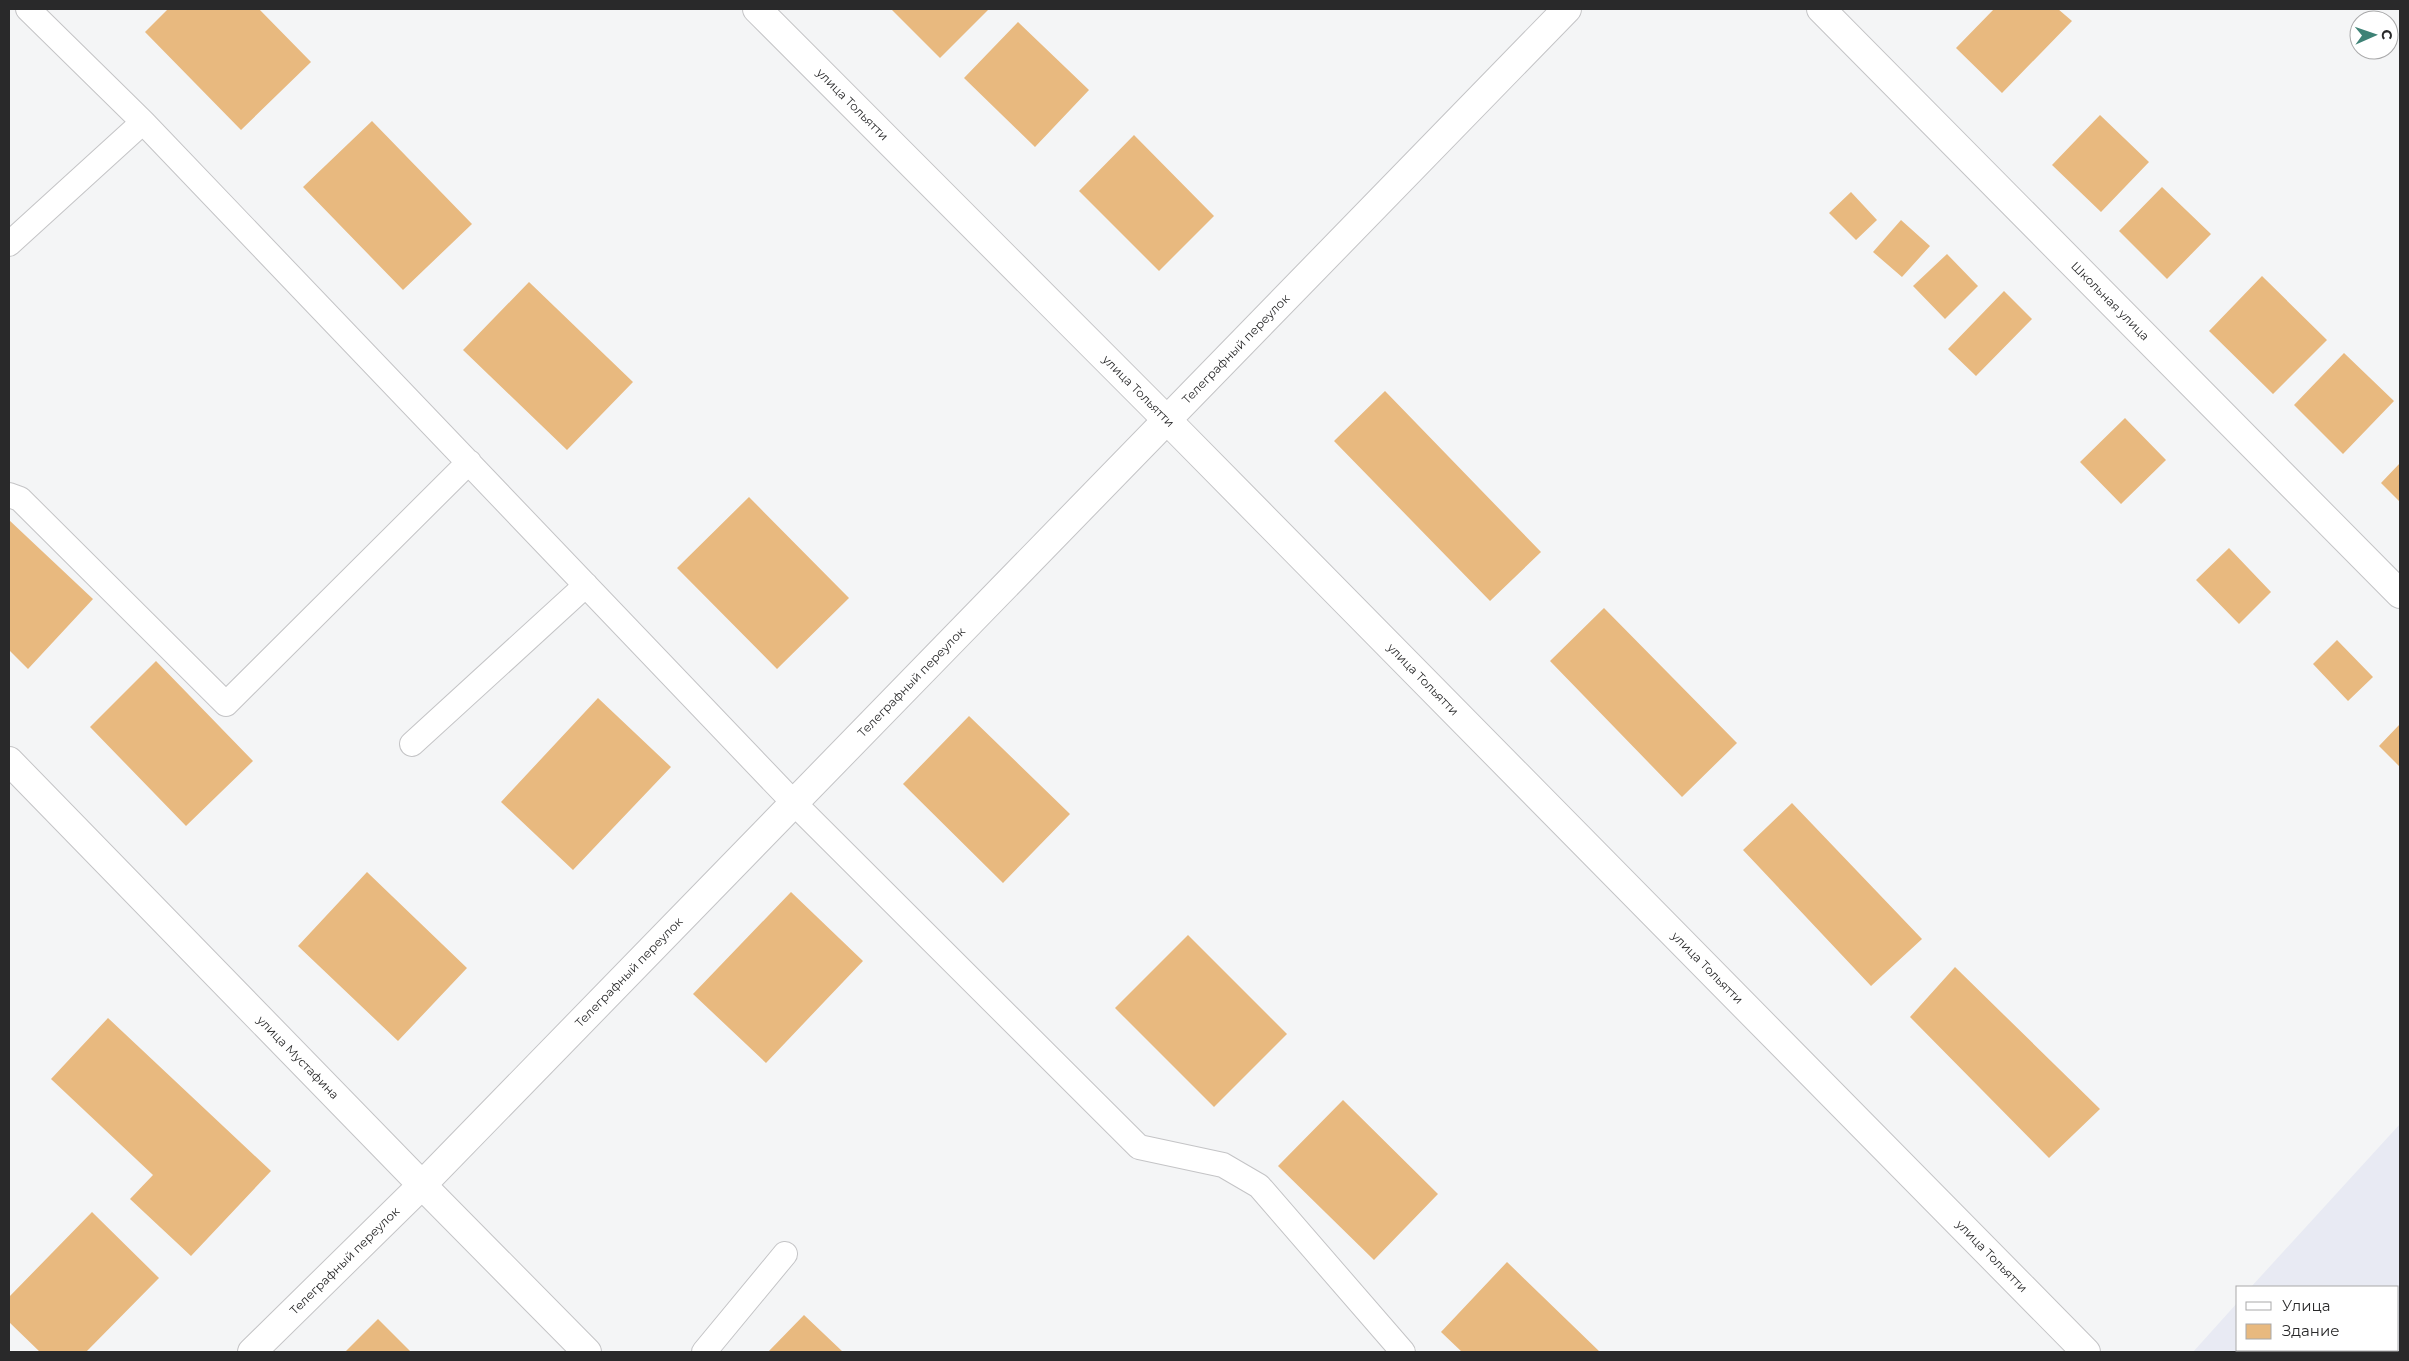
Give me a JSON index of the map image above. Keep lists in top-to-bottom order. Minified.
{"streets":{"street":["улица Тольятти","Школьная улица","Телеграфный переулок","улица Мустафина"]},"crossings":[["улица Тольятти","Телеграфный переулок"],["Телеграфный переулок","улица Мустафина"]],"legend":["Улица","Здание"],"north":"right"}
